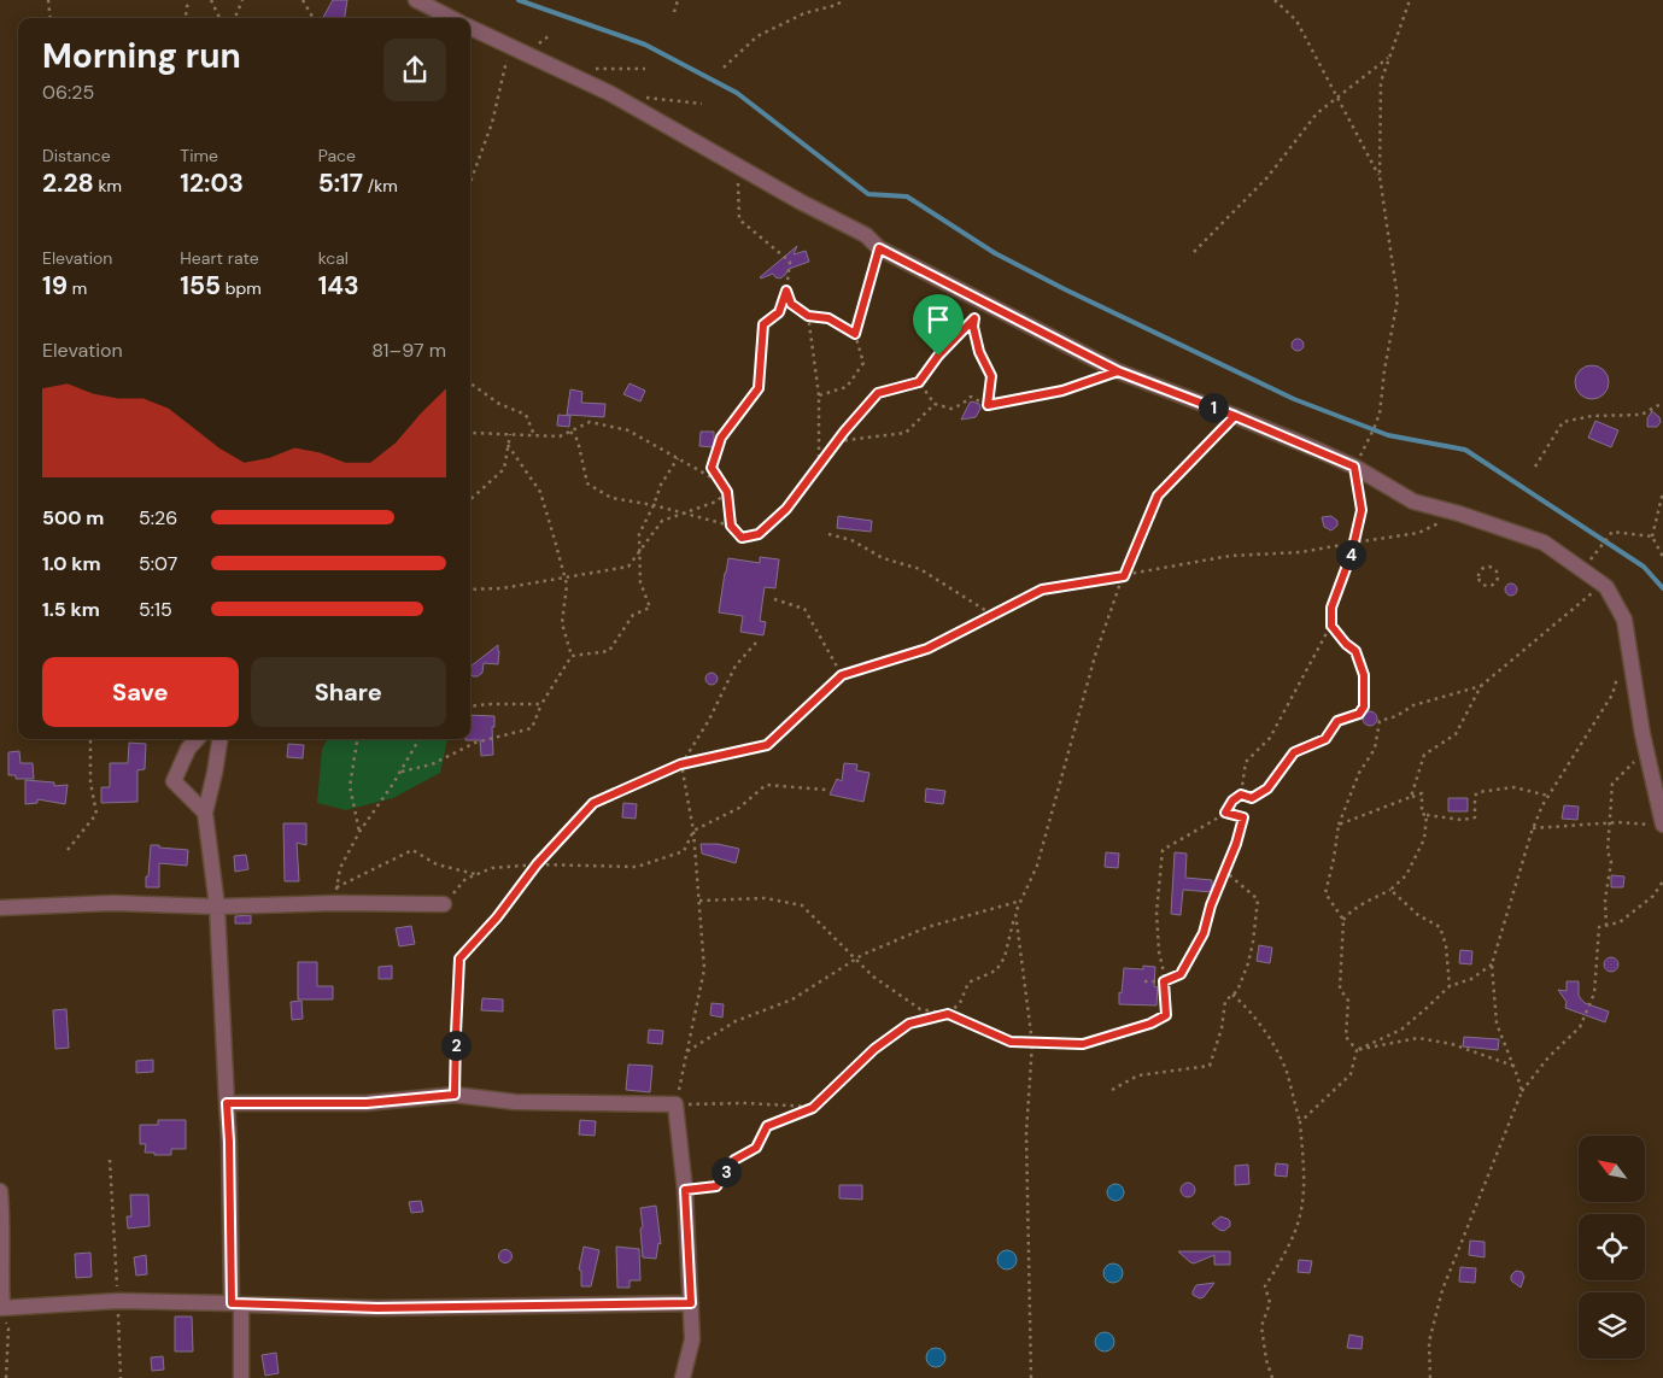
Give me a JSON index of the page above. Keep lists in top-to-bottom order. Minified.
{"north":"top left","page":{"heading":["Morning run","06:25"],"stats":[["Distance","2.28 km"],["Time","12:03"],["Pace","5:17 /km"],["Elevation","19 m"],["Heart rate","155 bpm"],["kcal","143"]],"chart":["Elevation","81–97 m"],"pins":["1","4","2","3"],"list":[{"name":"500 m","note":"5:26"},{"name":"1.0 km","note":"5:07"},{"name":"1.5 km","note":"5:15"}],"buttons":["Save","Share"]}}
